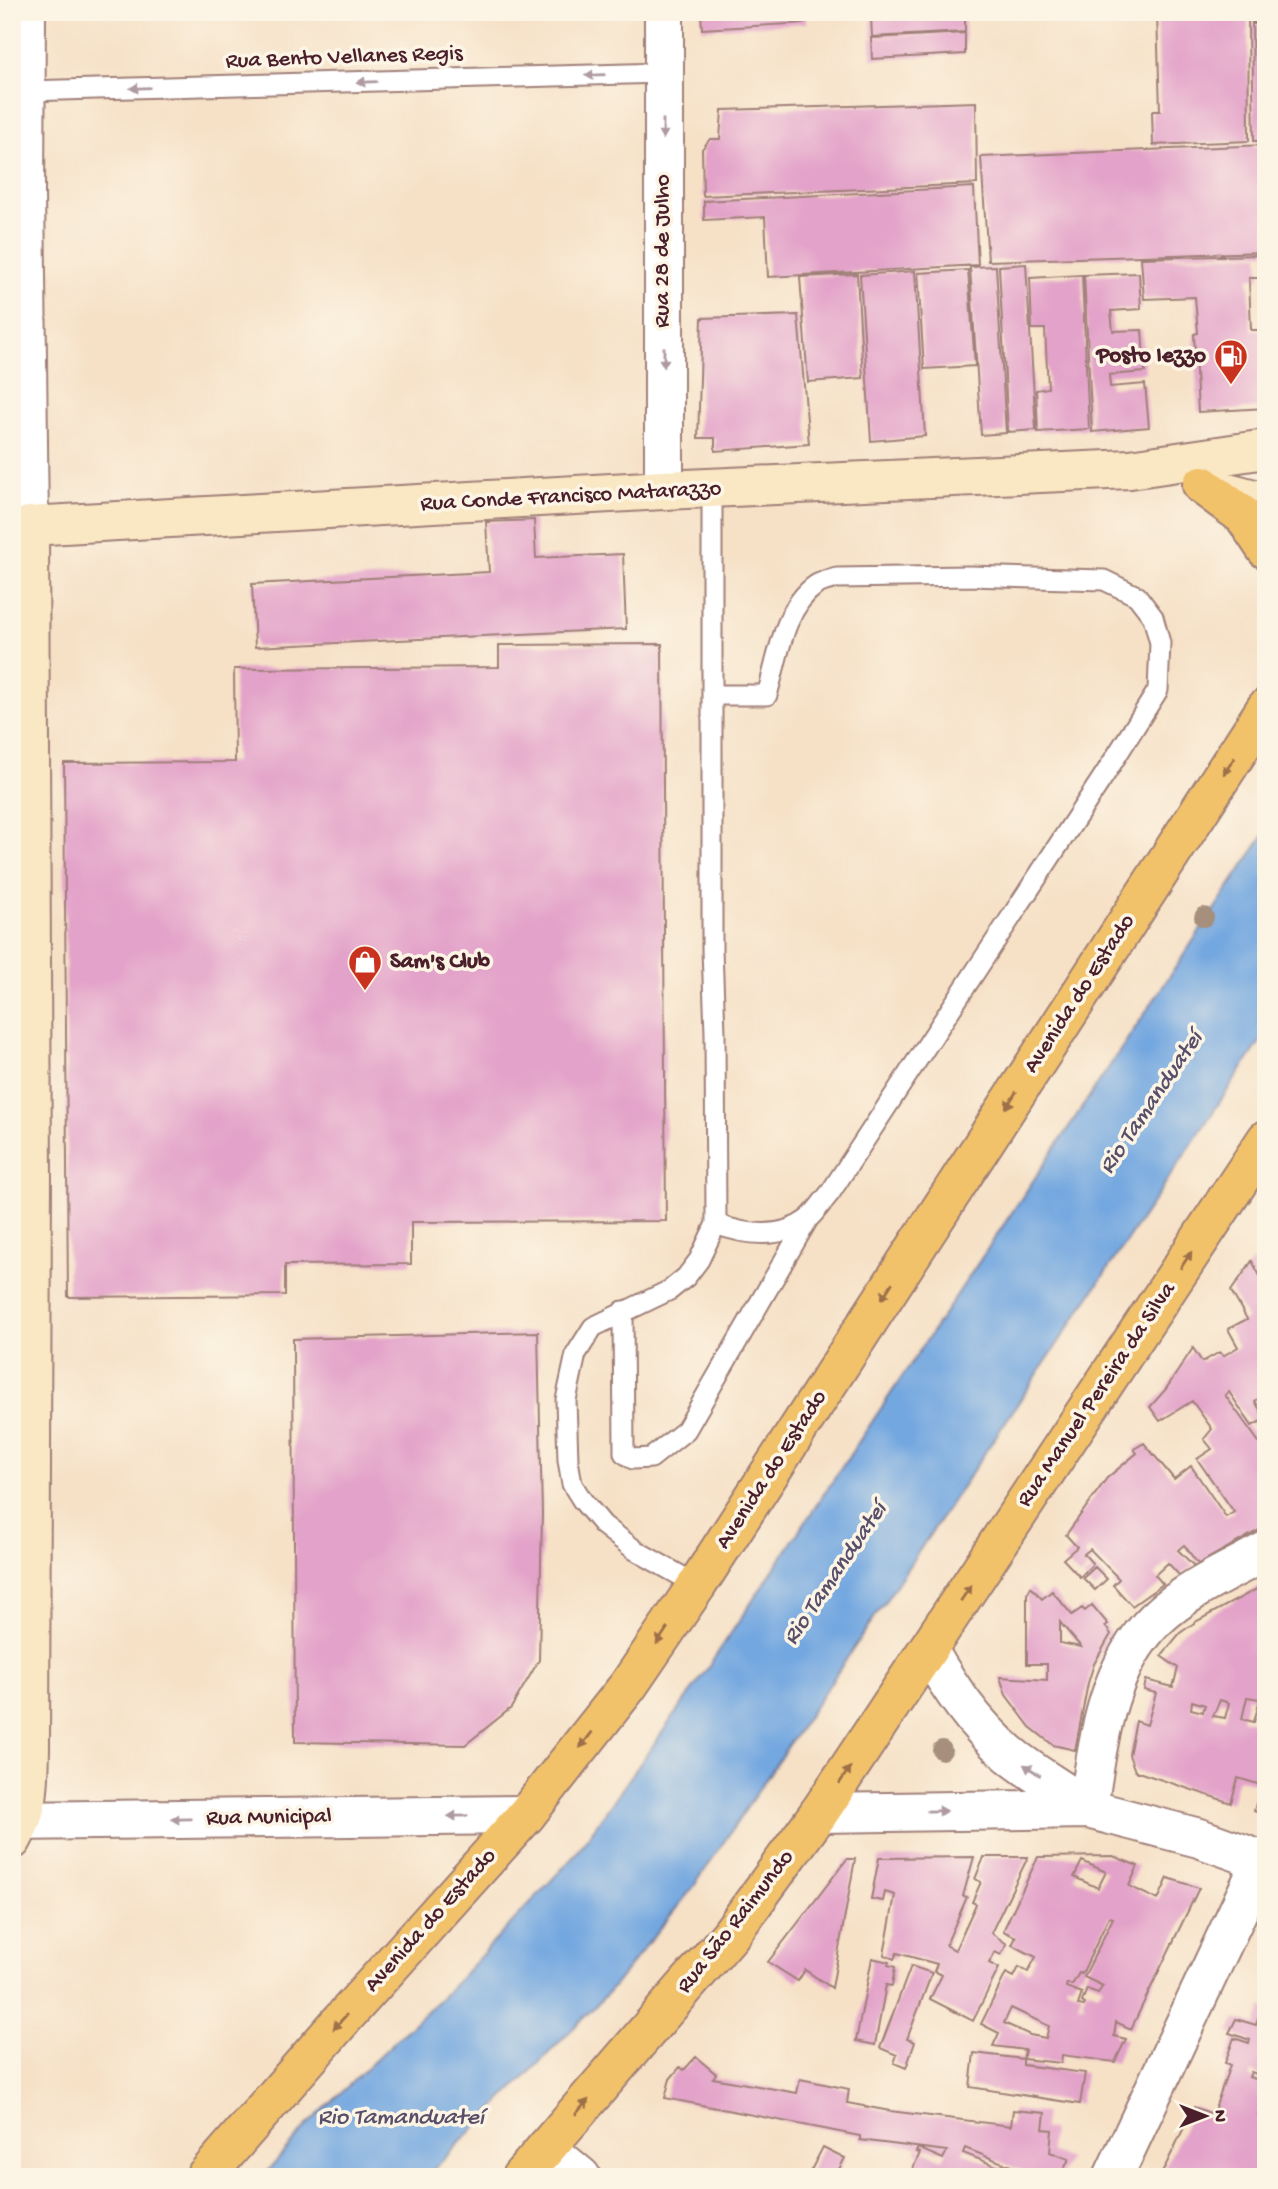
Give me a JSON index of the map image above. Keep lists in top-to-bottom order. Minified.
{"streets":{"highway":["Avenida do Estado","Rua Manuel Pereira da Silva","Rua São Raimundo"],"main road":["Rua Conde Francisco Matarazzo"],"street":["Rua 28 de Julho","Rua Municipal"],"lane":["Rua Bento Vellanes Regis"]},"crossings":[["Rua Bento Vellanes Regis","Rua 28 de Julho"],["Rua 28 de Julho","Rua Conde Francisco Matarazzo"],["Avenida do Estado","Rua Municipal"],["Rua Manuel Pereira da Silva","Rua São Raimundo"]],"one_way":["Rua Bento Vellanes Regis","Rua 28 de Julho","Avenida do Estado","Rua Manuel Pereira da Silva","Rua Municipal","Rua São Raimundo"],"water":["Rio Tamanduateí"],"places":{"fuel station":["Posto Iezzo"],"shop":["Sam's Club"]},"north":"right"}
